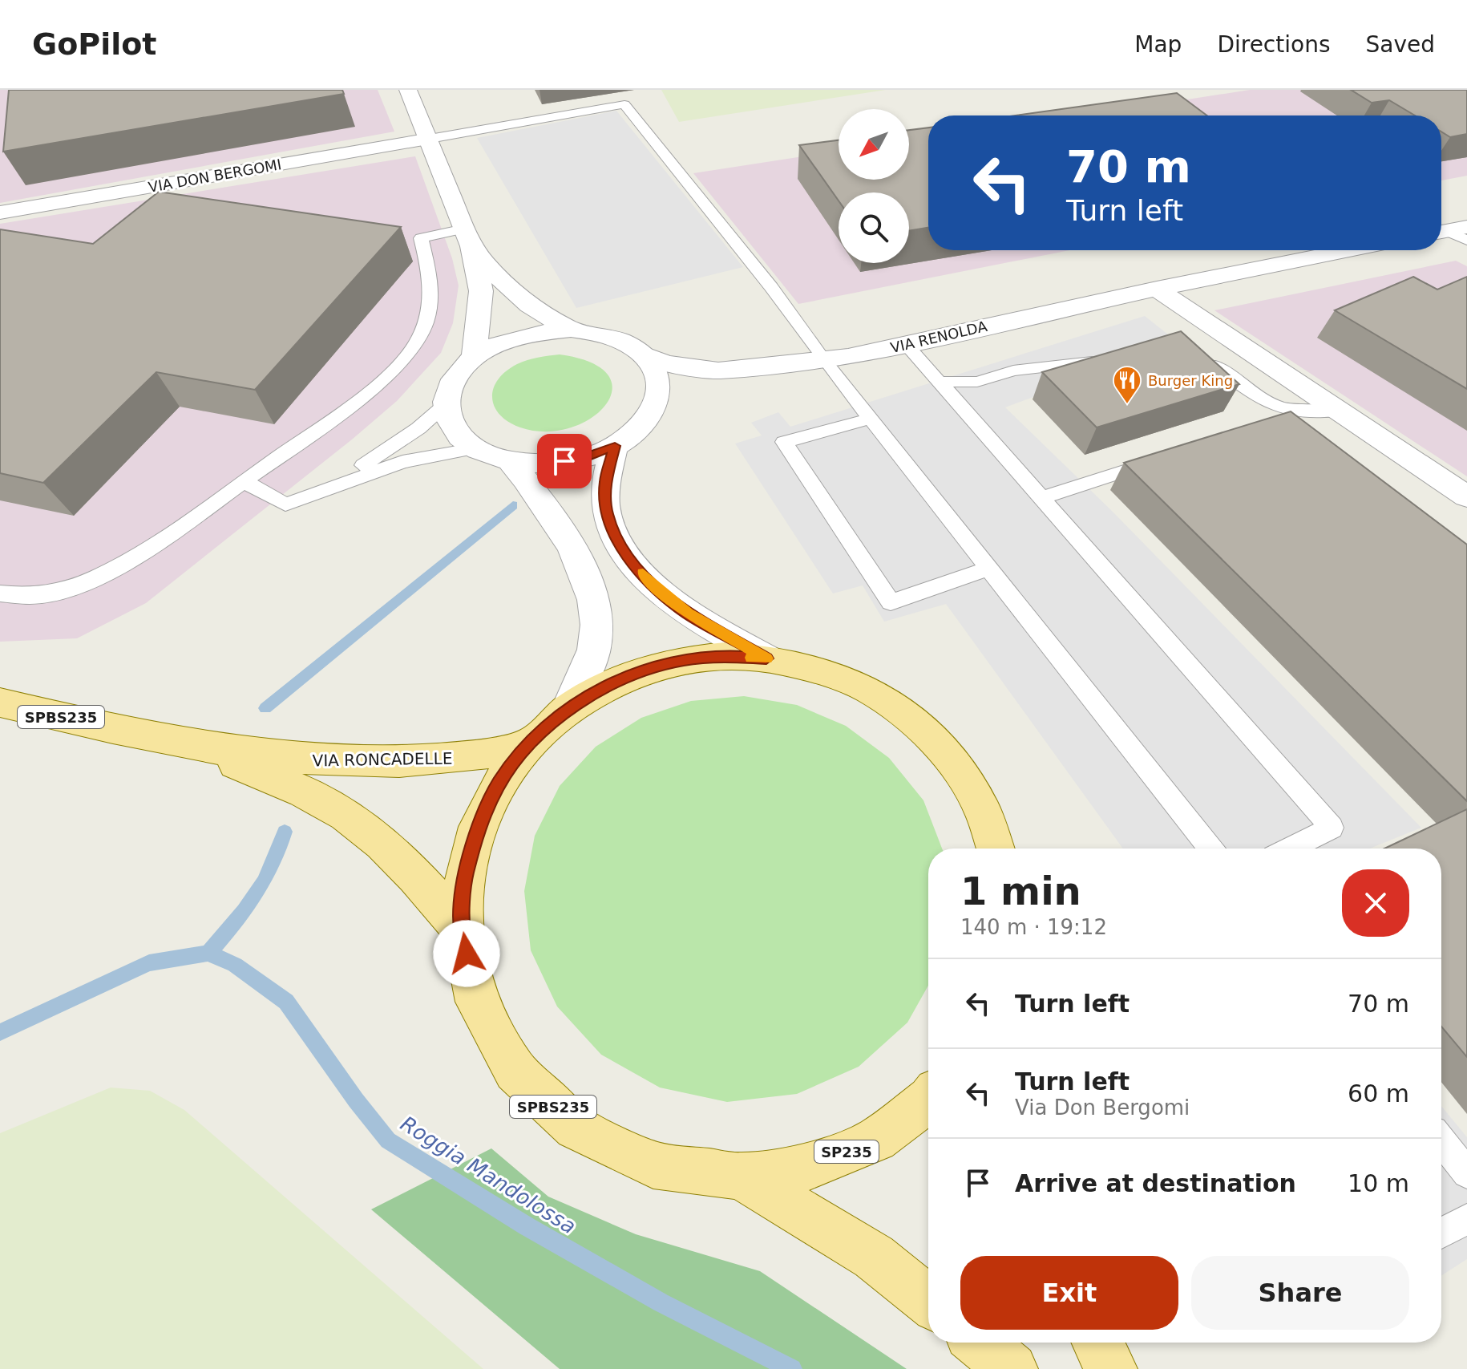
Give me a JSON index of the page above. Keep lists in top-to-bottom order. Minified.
{"streets":{"main road":["SPBS235","VIA RONCADELLE","SP235"],"street":["VIA DON BERGOMI","VIA RENOLDA"]},"crossings":[["SPBS235","VIA RONCADELLE"],["SPBS235","SP235"]],"water":["Roggia Mandolossa"],"places":{"restaurant":["Burger King"]},"north":"bottom left","page":{"header":"GoPilot","nav":["Map","Directions","Saved"],"turn":["70 m","Turn left"],"heading":["1 min","140 m · 19:12"],"list":[{"name":"Turn left","value":"70 m"},{"name":"Turn left","note":"Via Don Bergomi","value":"60 m"},{"name":"Arrive at destination","value":"10 m"}],"buttons":["Exit","Share"]}}
